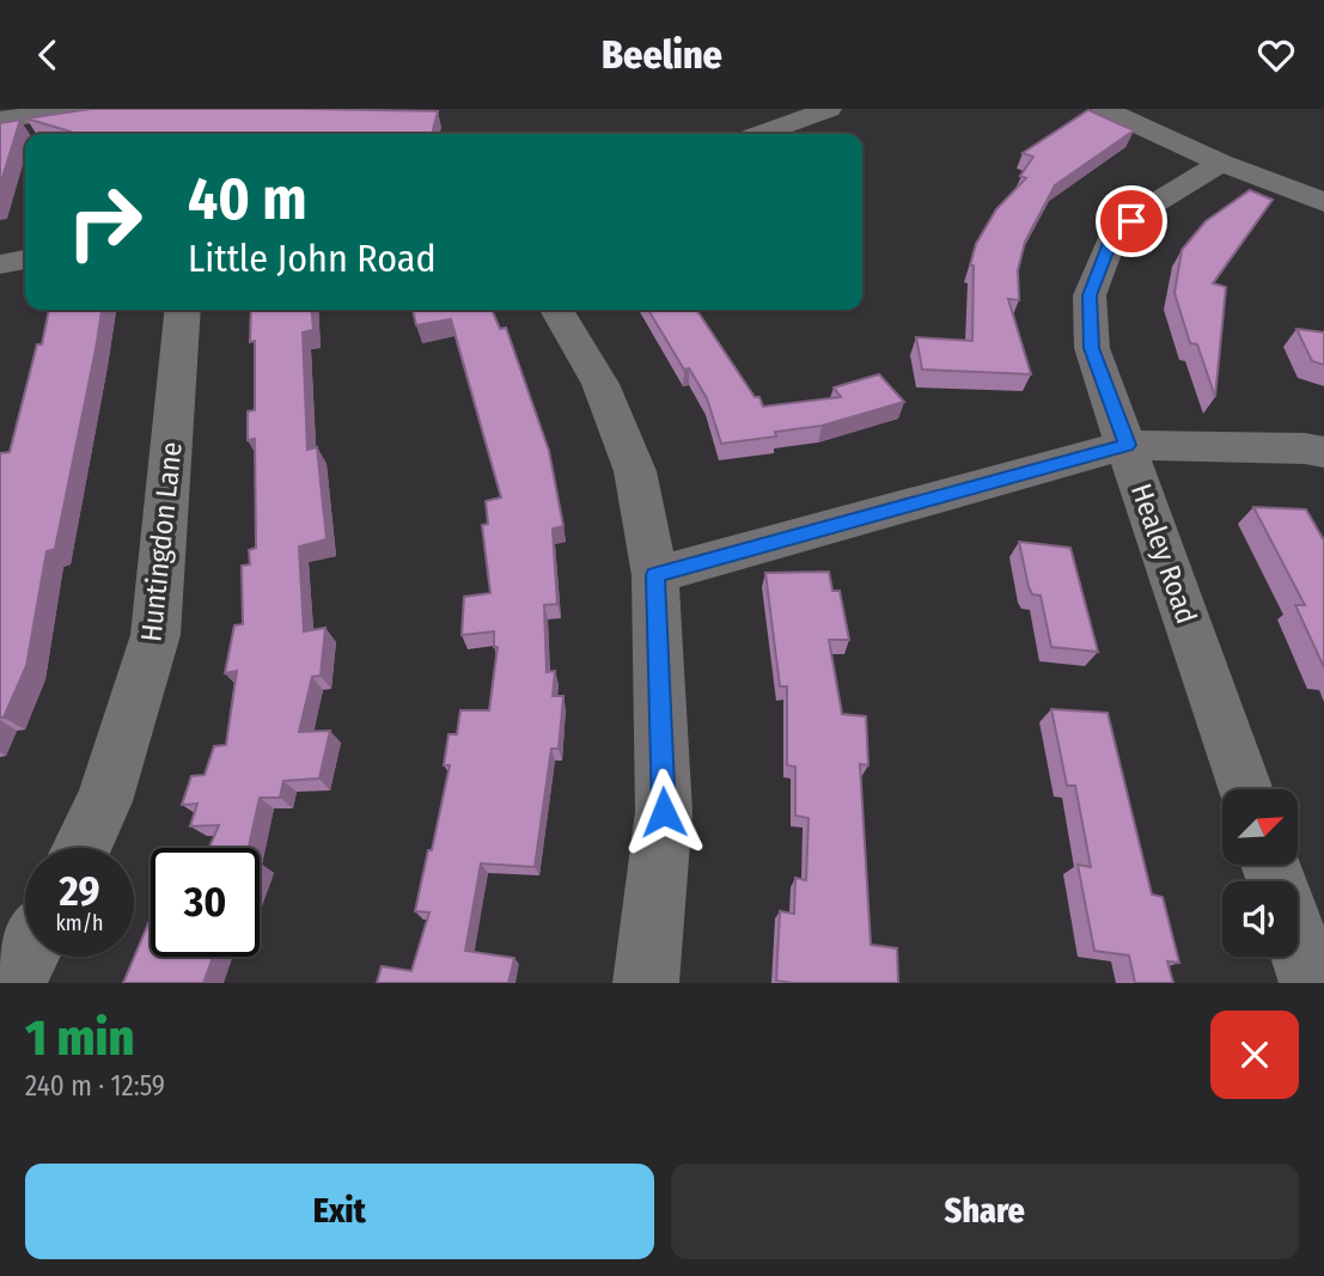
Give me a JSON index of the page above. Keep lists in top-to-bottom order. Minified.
{"streets":{"street":["Huntingdon Lane","Healey Road"]},"north":"top right","page":{"header":"Beeline","turn":["40 m","Little John Road"],"speed":"29 km/h","limit":"30","heading":["1 min","240 m · 12:59"],"buttons":["Exit","Share"]}}
